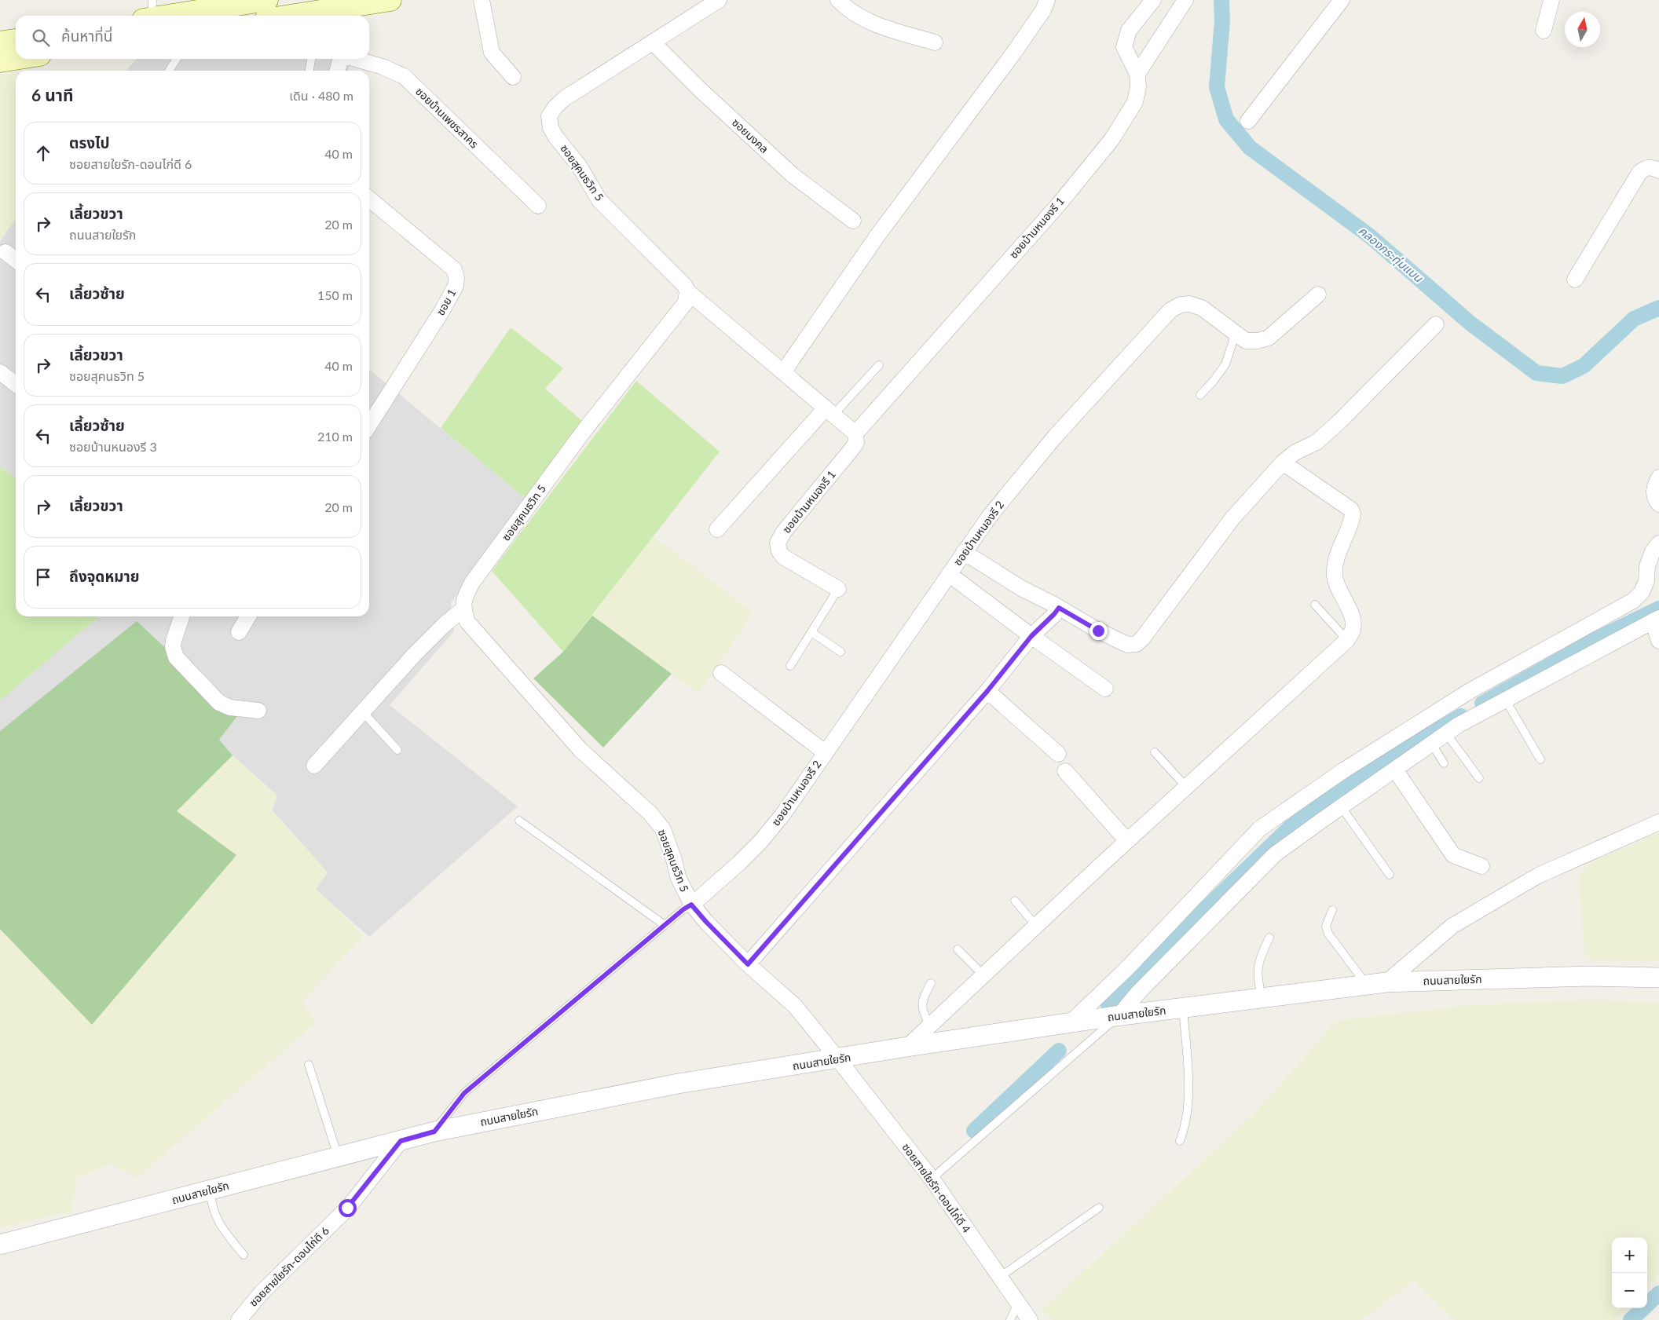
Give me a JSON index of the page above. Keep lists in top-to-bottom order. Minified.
{"streets":{"street":["ซอยบ้านเพชรสาคร","ซอยมงคล","ซอยสุคนธวิท 5","ซอยบ้านหนองรี 1","ซอย 1","ซอยบ้านหนองรี 2","ถนนสายใยรัก","ซอยสายใยรัก-ดอนไก่ดี 4","ซอยสายใยรัก-ดอนไก่ดี 6"]},"crossings":[["ซอยมงคล","ซอยสุคนธวิท 5"],["ซอยสุคนธวิท 5","ซอยบ้านหนองรี 2"],["ซอยสุคนธวิท 5","ถนนสายใยรัก"],["ซอยสุคนธวิท 5","ซอยสายใยรัก-ดอนไก่ดี 4"],["ถนนสายใยรัก","ซอยสายใยรัก-ดอนไก่ดี 4"],["ถนนสายใยรัก","ซอยสายใยรัก-ดอนไก่ดี 6"]],"water":["คลองกระทุ่มแบน"],"north":"top","page":{"search":"ค้นหาที่นี่","heading":["6 นาที","เดิน · 480 m"],"list":[["ตรงไป","ซอยสายใยรัก-ดอนไก่ดี 6","40 m"],["เลี้ยวขวา","ถนนสายใยรัก","20 m"],["เลี้ยวซ้าย","150 m"],["เลี้ยวขวา","ซอยสุคนธวิท 5","40 m"],["เลี้ยวซ้าย","ซอยบ้านหนองรี 3","210 m"],["เลี้ยวขวา","20 m"],"ถึงจุดหมาย"],"map_buttons":["+","−"]}}
